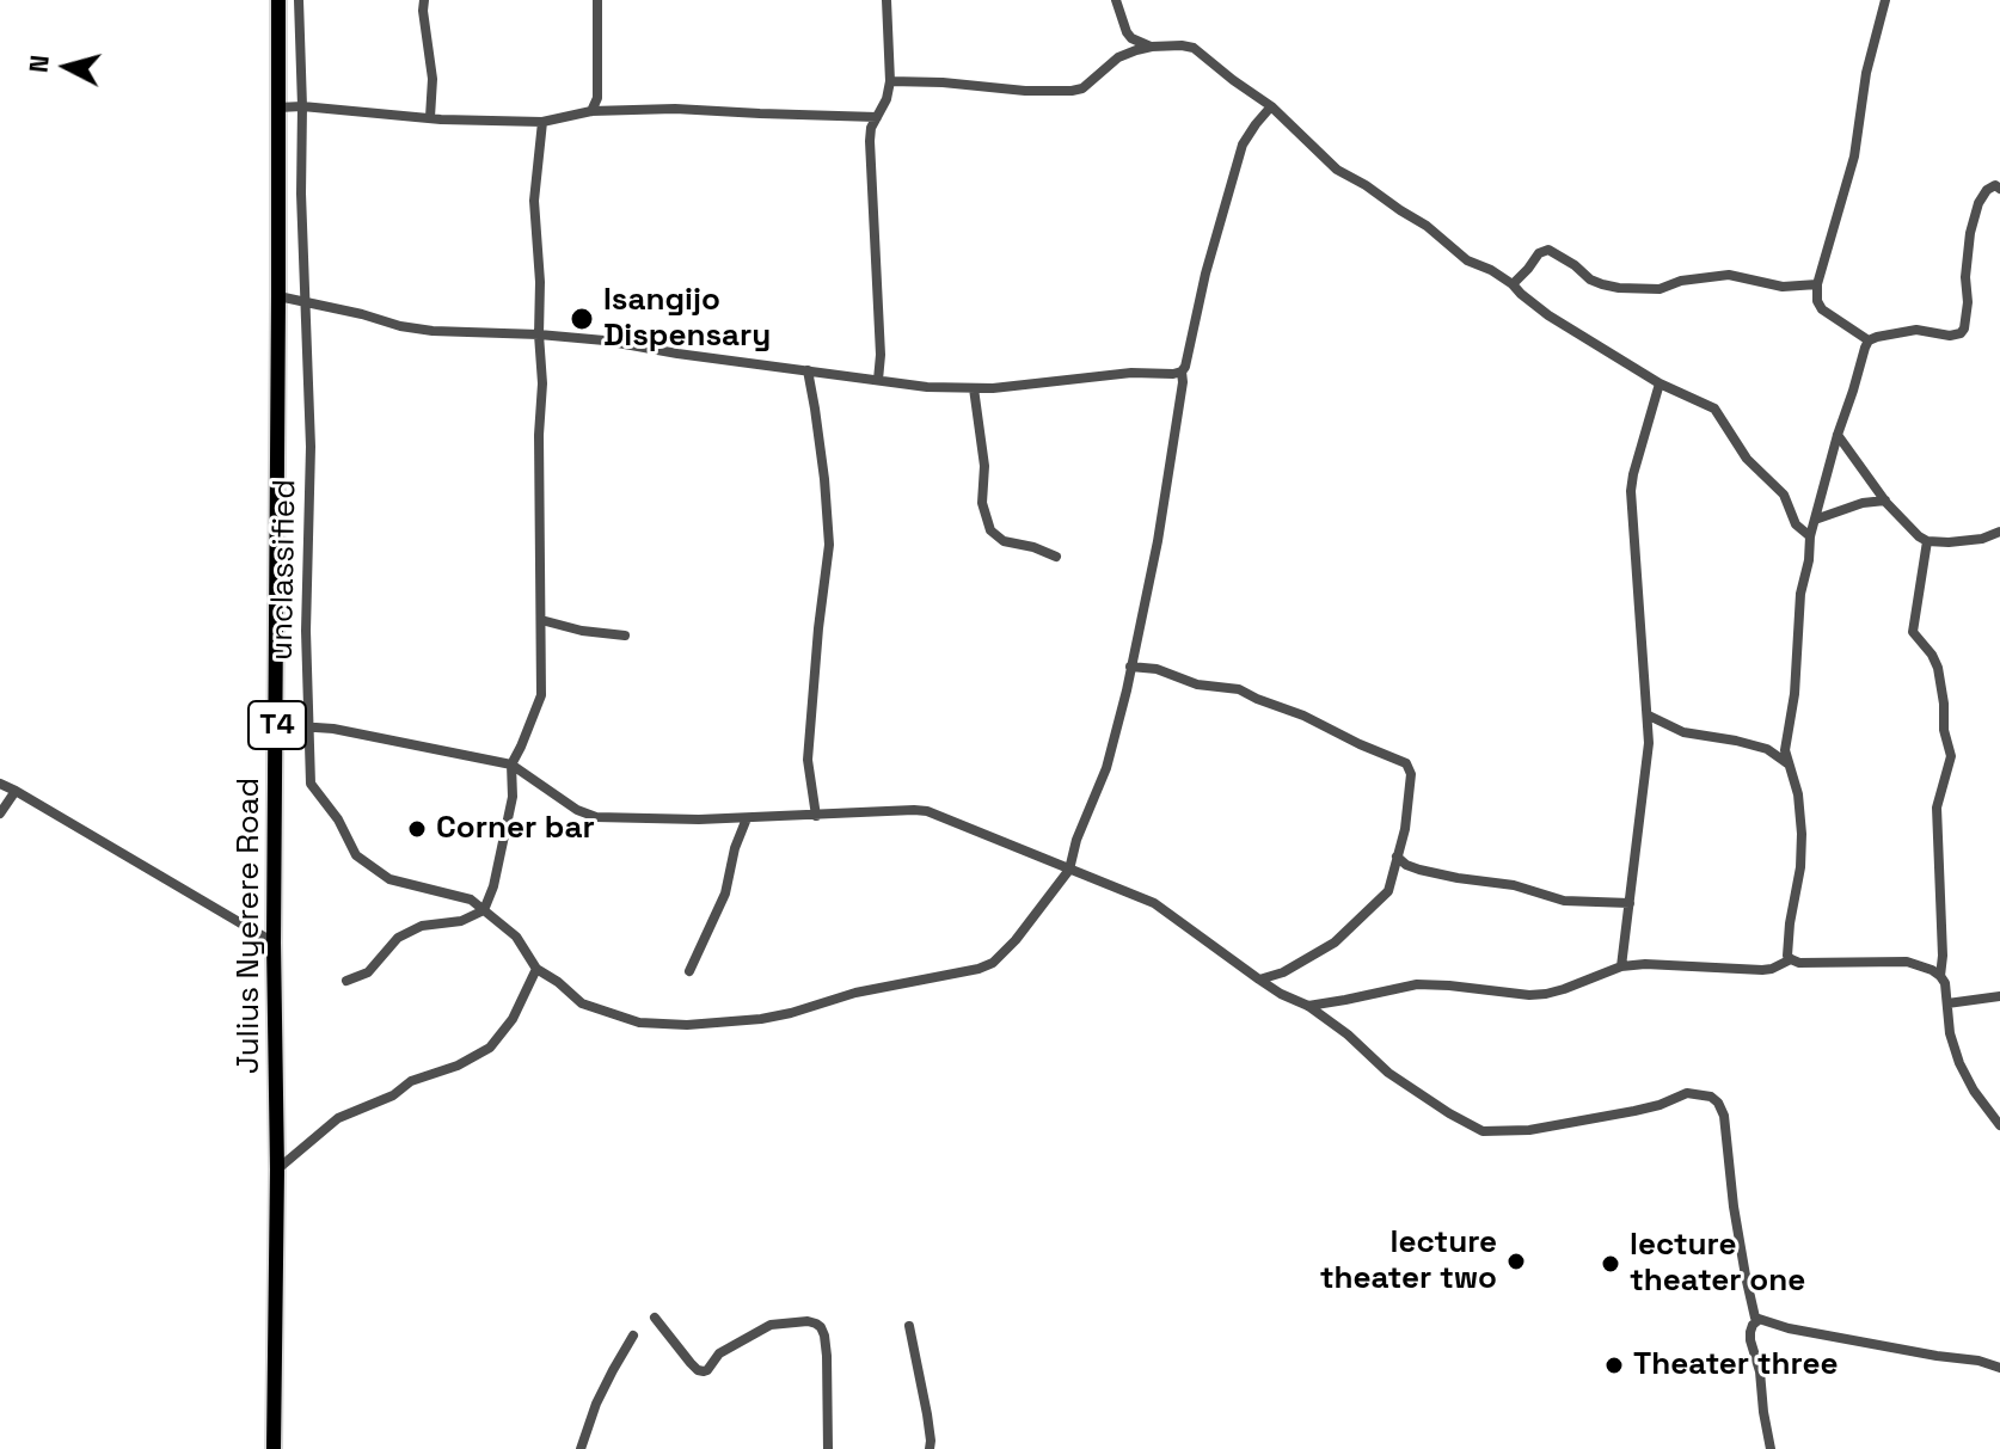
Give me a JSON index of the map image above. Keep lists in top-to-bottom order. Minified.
{"streets":{"highway":["T4","Julius Nyerere Road"],"street":["unclassified"]},"places":["Isangijo Dispensary","Corner bar","lecture theater two","lecture theater one","Theater three"],"north":"left"}
